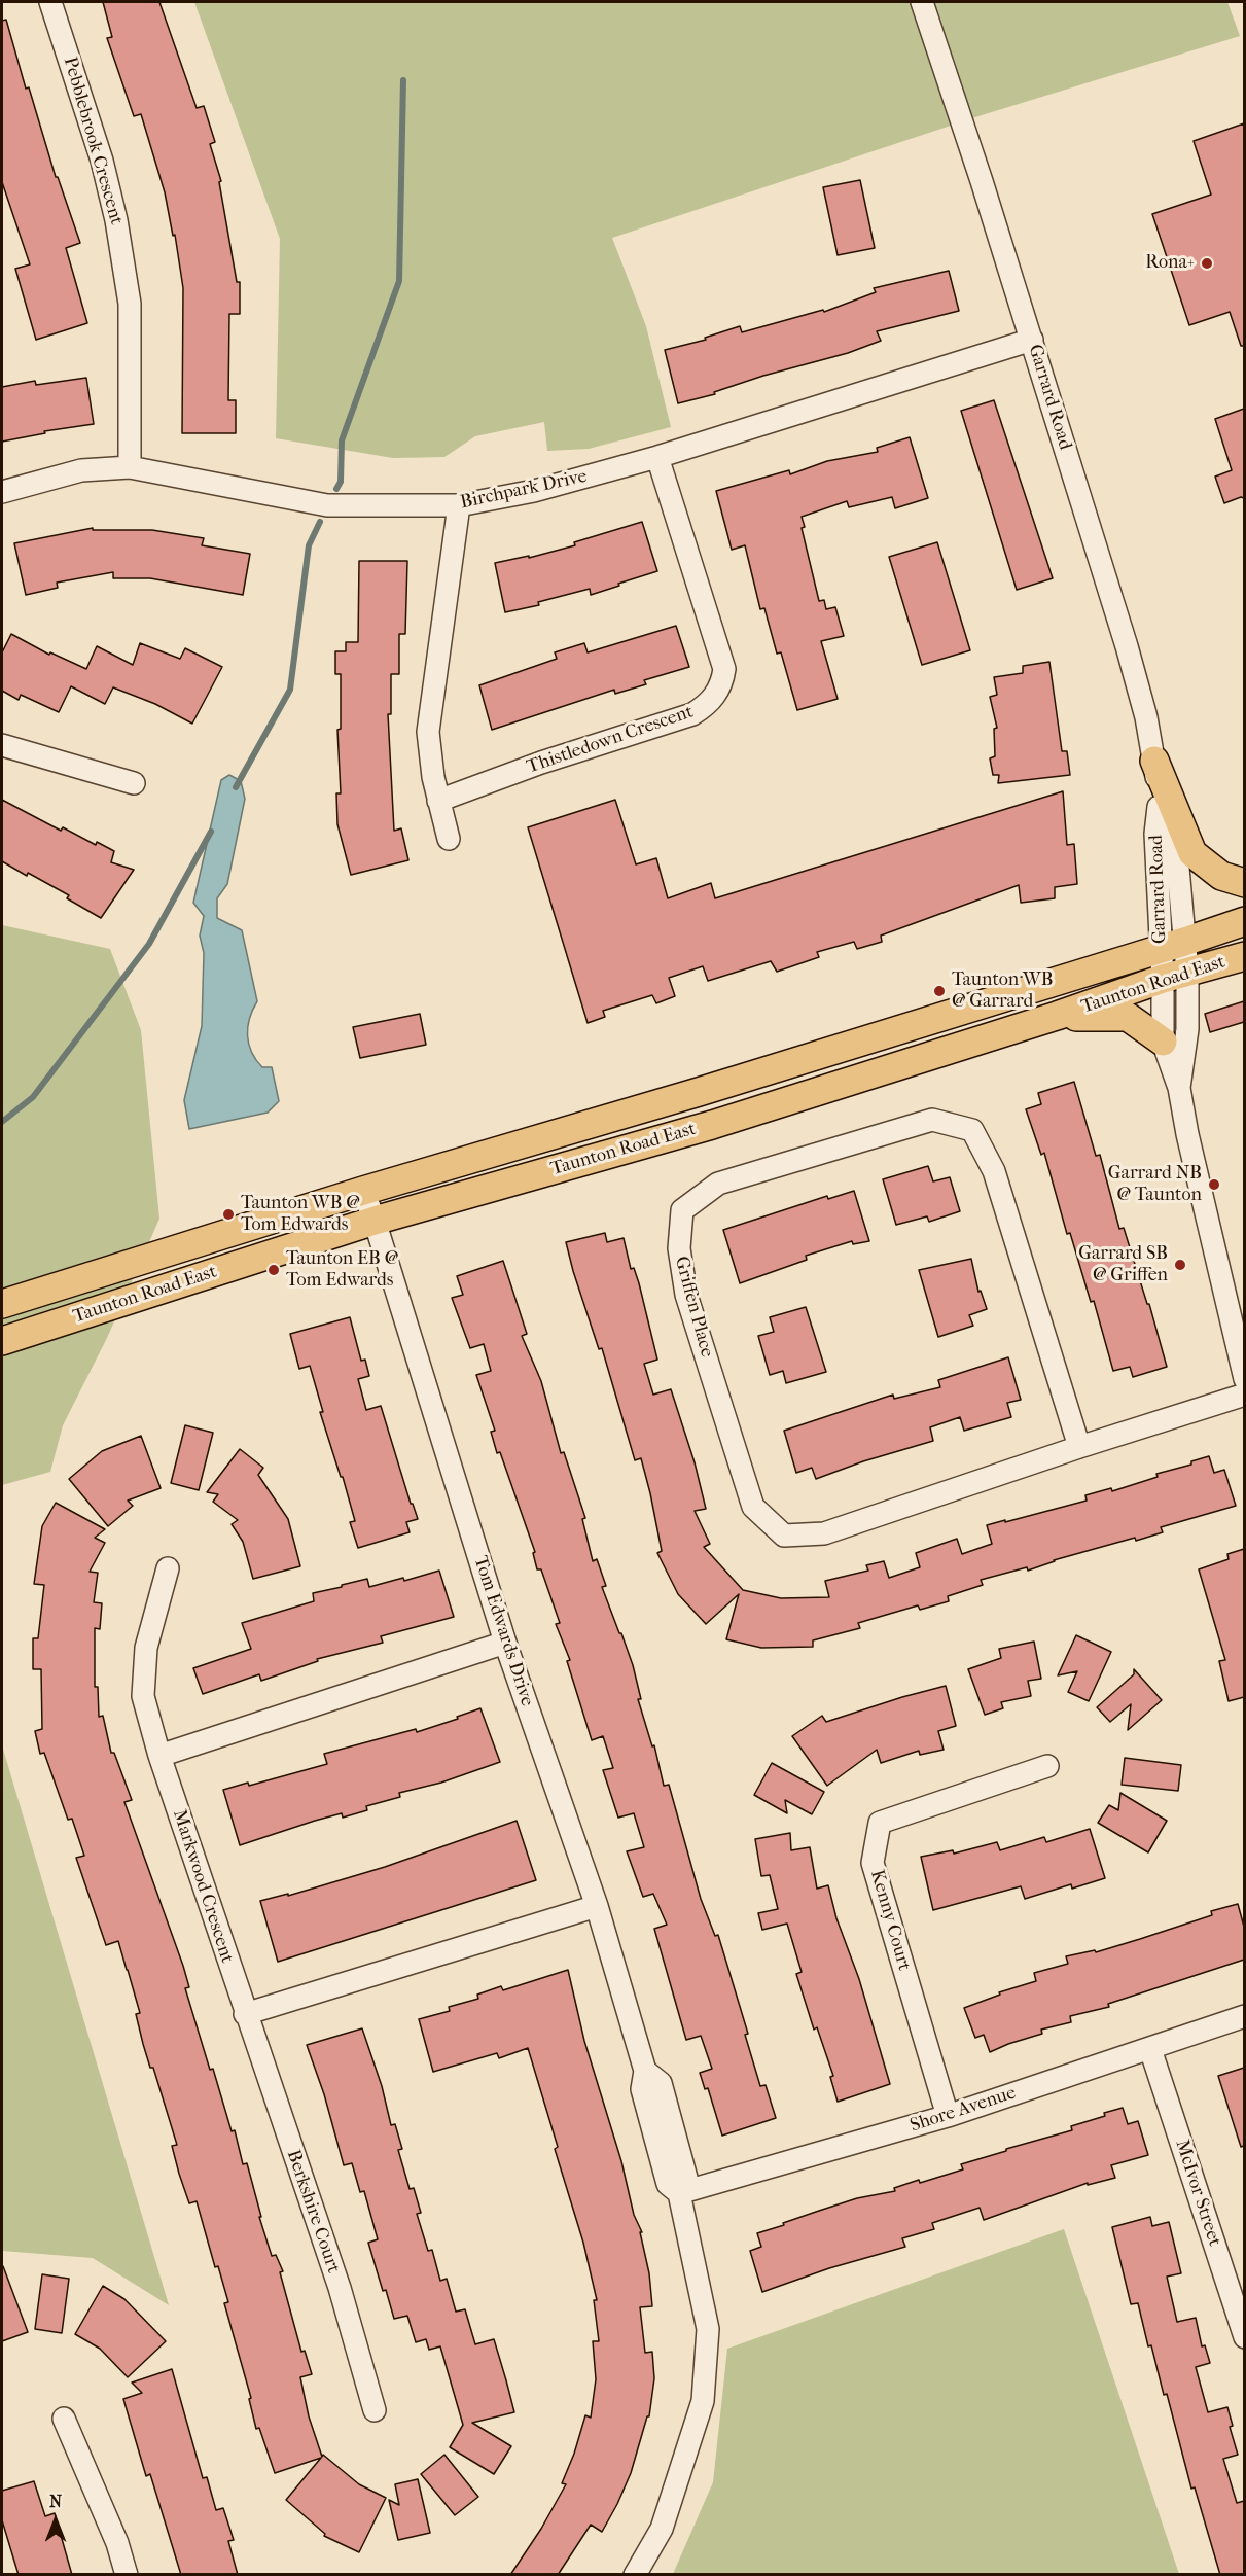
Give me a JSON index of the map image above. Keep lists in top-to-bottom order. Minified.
{"streets":{"main road":["Taunton Road East"],"street":["Pebblebrook Crescent","Garrard Road","Birchpark Drive","Thistledown Crescent","Griffen Place","Tom Edwards Drive","Markwood Crescent","Kenny Court","Shore Avenue","McIvor Street","Berkshire Court"]},"crossings":[["Pebblebrook Crescent","Birchpark Drive"],["Garrard Road","Birchpark Drive"],["Garrard Road","Taunton Road East"],["Birchpark Drive","Thistledown Crescent"],["Taunton Road East","Tom Edwards Drive"],["Tom Edwards Drive","Shore Avenue"],["Markwood Crescent","Berkshire Court"],["Kenny Court","Shore Avenue"],["Shore Avenue","McIvor Street"]],"places":["Rona+","Taunton WB @ Garrard","Garrard NB @ Taunton","Taunton WB @ Tom Edwards","Garrard SB @ Griffen","Taunton EB @ Tom Edwards"],"north":"top"}
